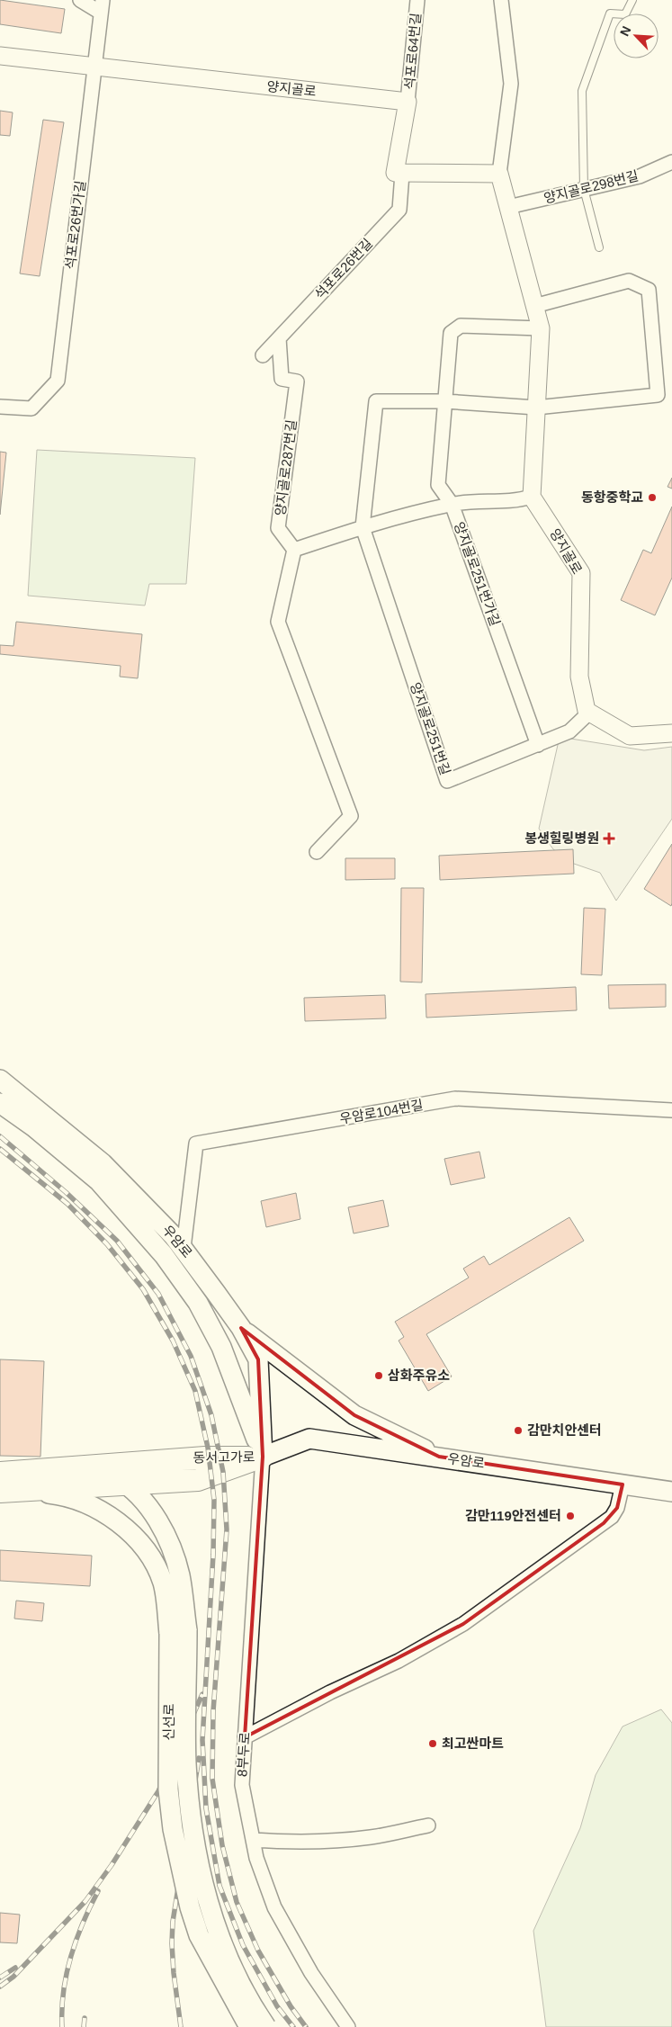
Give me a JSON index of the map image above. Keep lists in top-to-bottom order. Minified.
{"streets":{"main road":["우암로","동서고가로","신선로"],"street":["석포로64번길","양지골로","양지골로298번길","석포로26번가길","석포로26번길","양지골로287번길","양지골로251번가길","양지골로251번길","우암로104번길","8부두로"]},"crossings":[["석포로64번길","양지골로"],["양지골로","석포로26번가길"],["양지골로","양지골로251번길"],["석포로26번길","양지골로287번길"],["양지골로251번가길","양지골로251번길"],["우암로104번길","우암로"],["우암로","동서고가로"],["우암로","8부두로"],["동서고가로","신선로"],["동서고가로","8부두로"]],"places":{"other":["동항중학교","삼화주유소","감만치안센터","감만119안전센터","최고싼마트"],"health":["봉생힐링병원"]},"north":"top left"}
